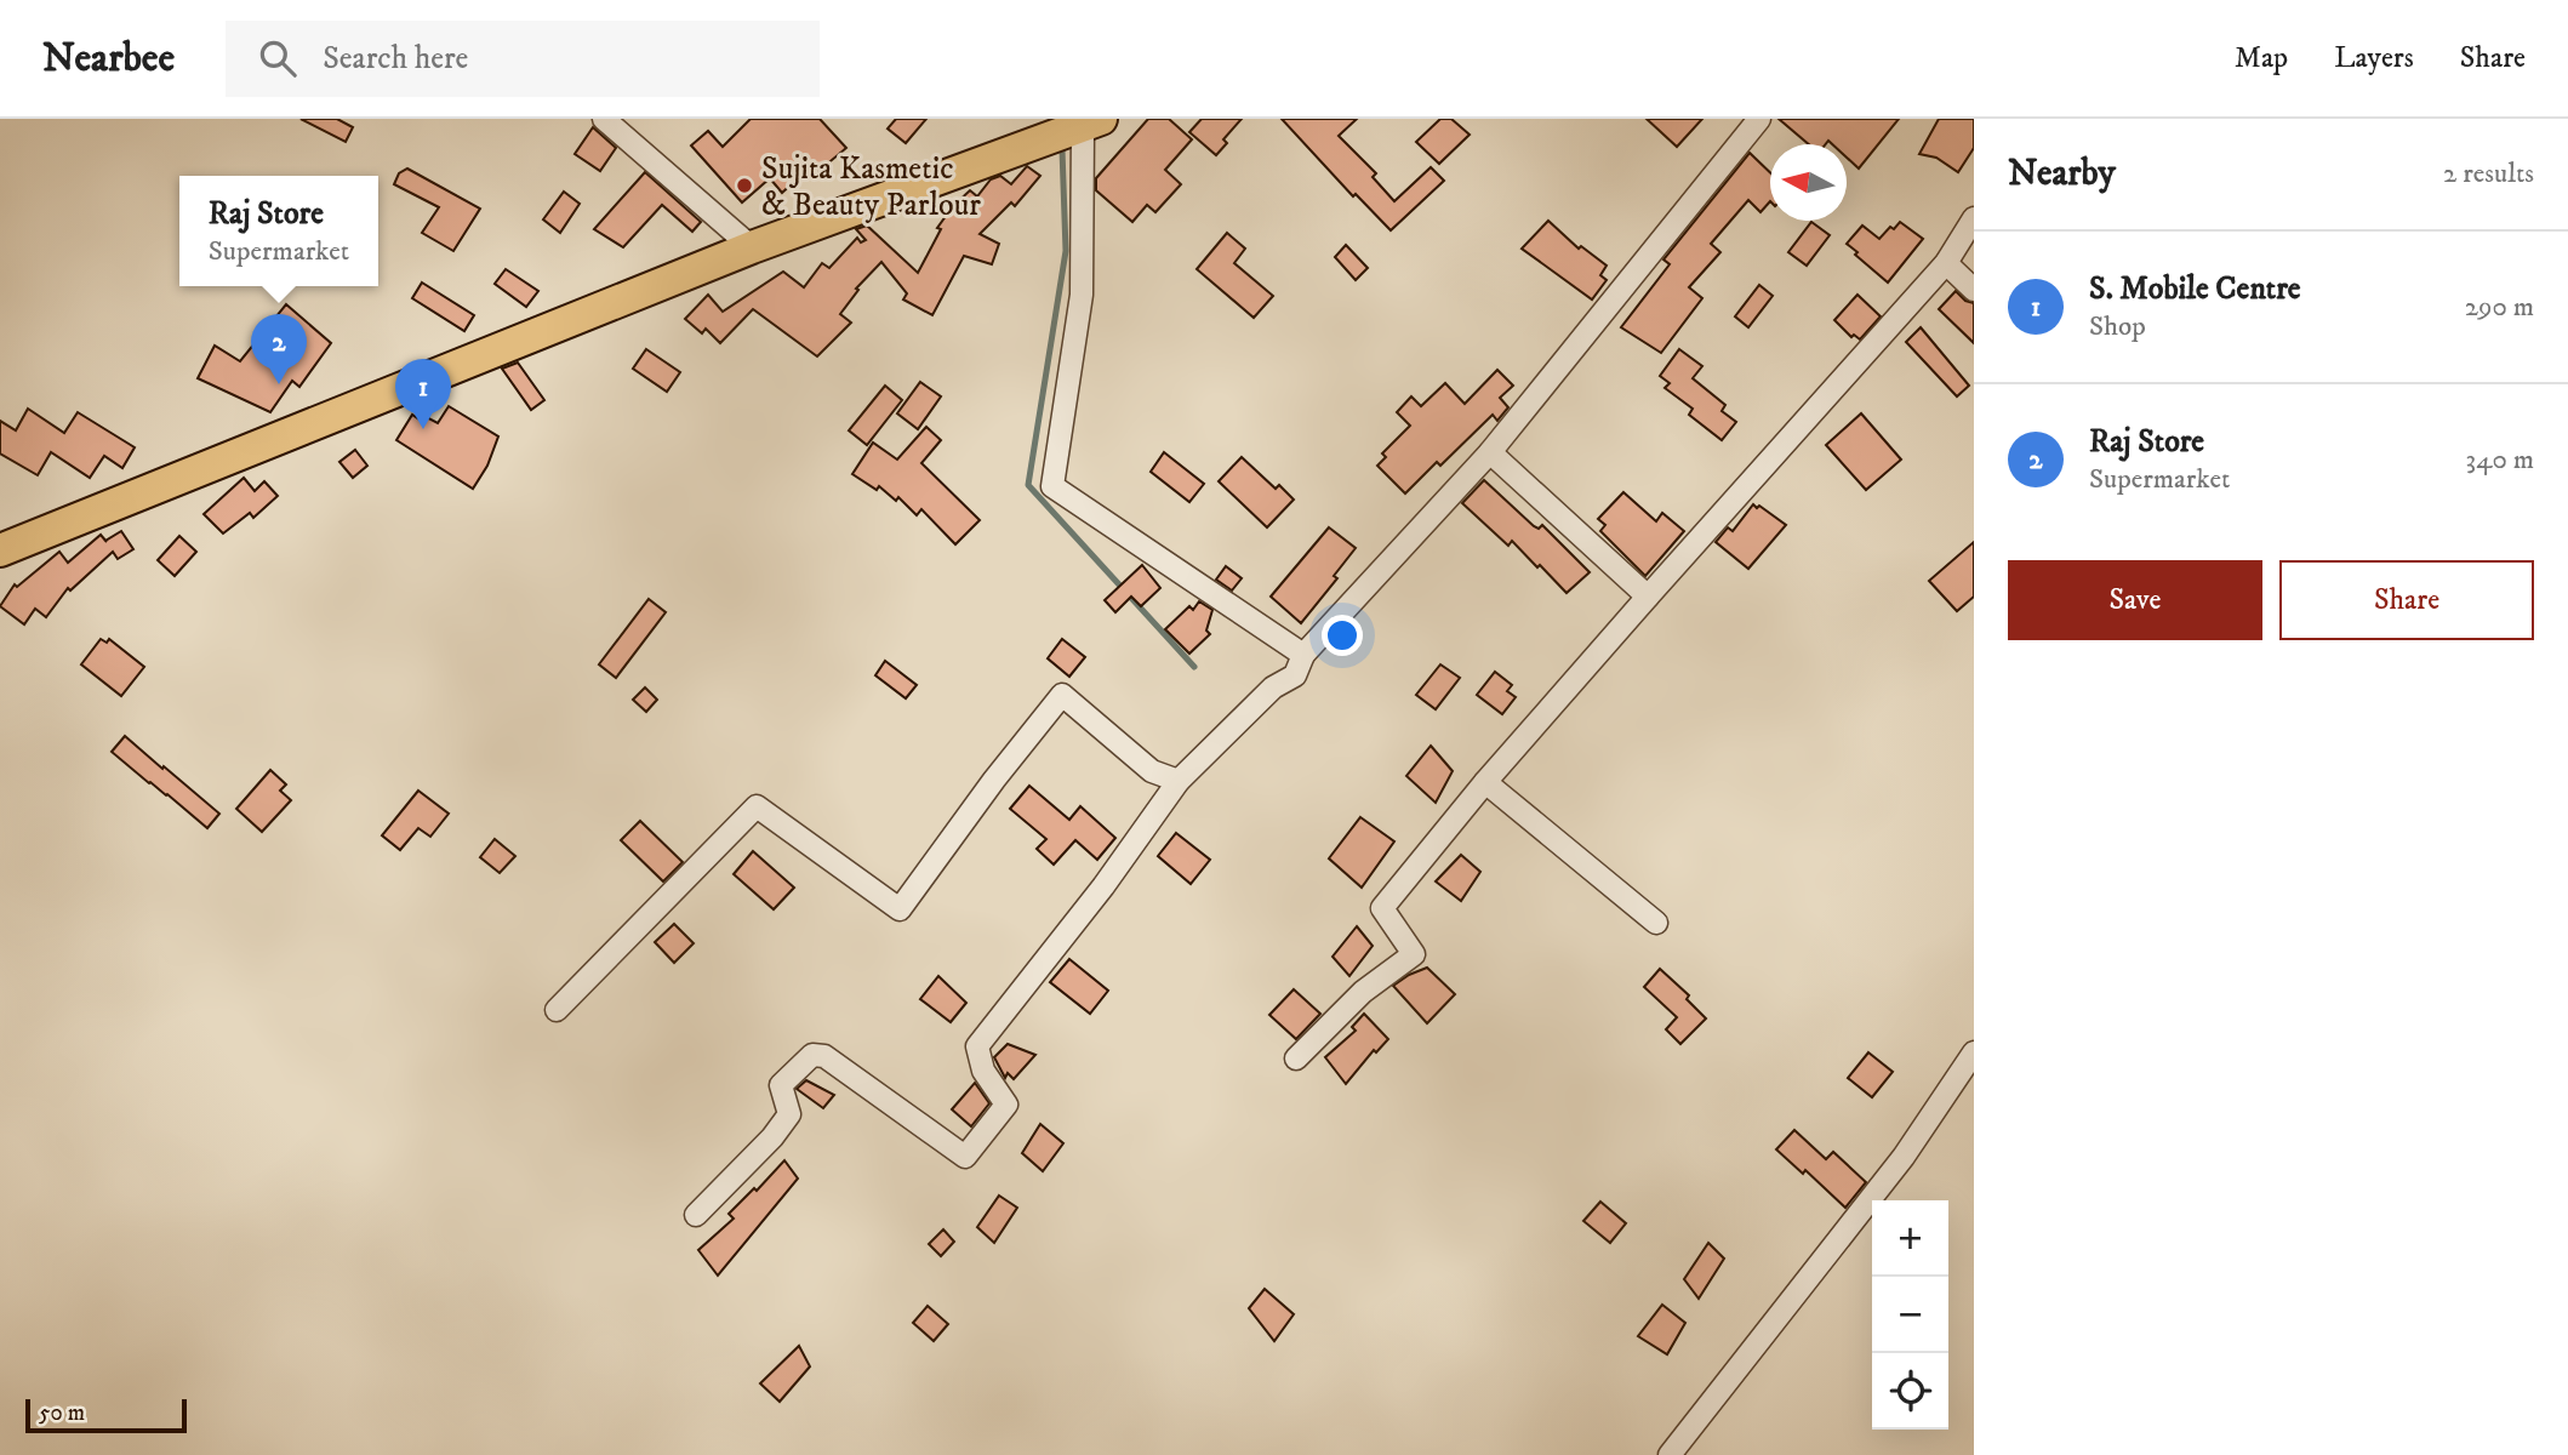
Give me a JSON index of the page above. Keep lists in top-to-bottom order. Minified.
{"places":["Sujita Kasmetic & Beauty Parlour"],"scale_bar":"50 m","north":"left","page":{"header":"Nearbee","search":"Search here","nav":["Map","Layers","Share"],"heading":["Nearby","2 results"],"popup":["Raj Store","Supermarket"],"list":[{"mark":"1","name":"S. Mobile Centre","note":"Shop","value":"290 m"},{"mark":"2","name":"Raj Store","note":"Supermarket","value":"340 m"}],"pins":["2","1"],"buttons":["Save","Share"],"map_buttons":["+","−"],"scale":"50 m"}}
